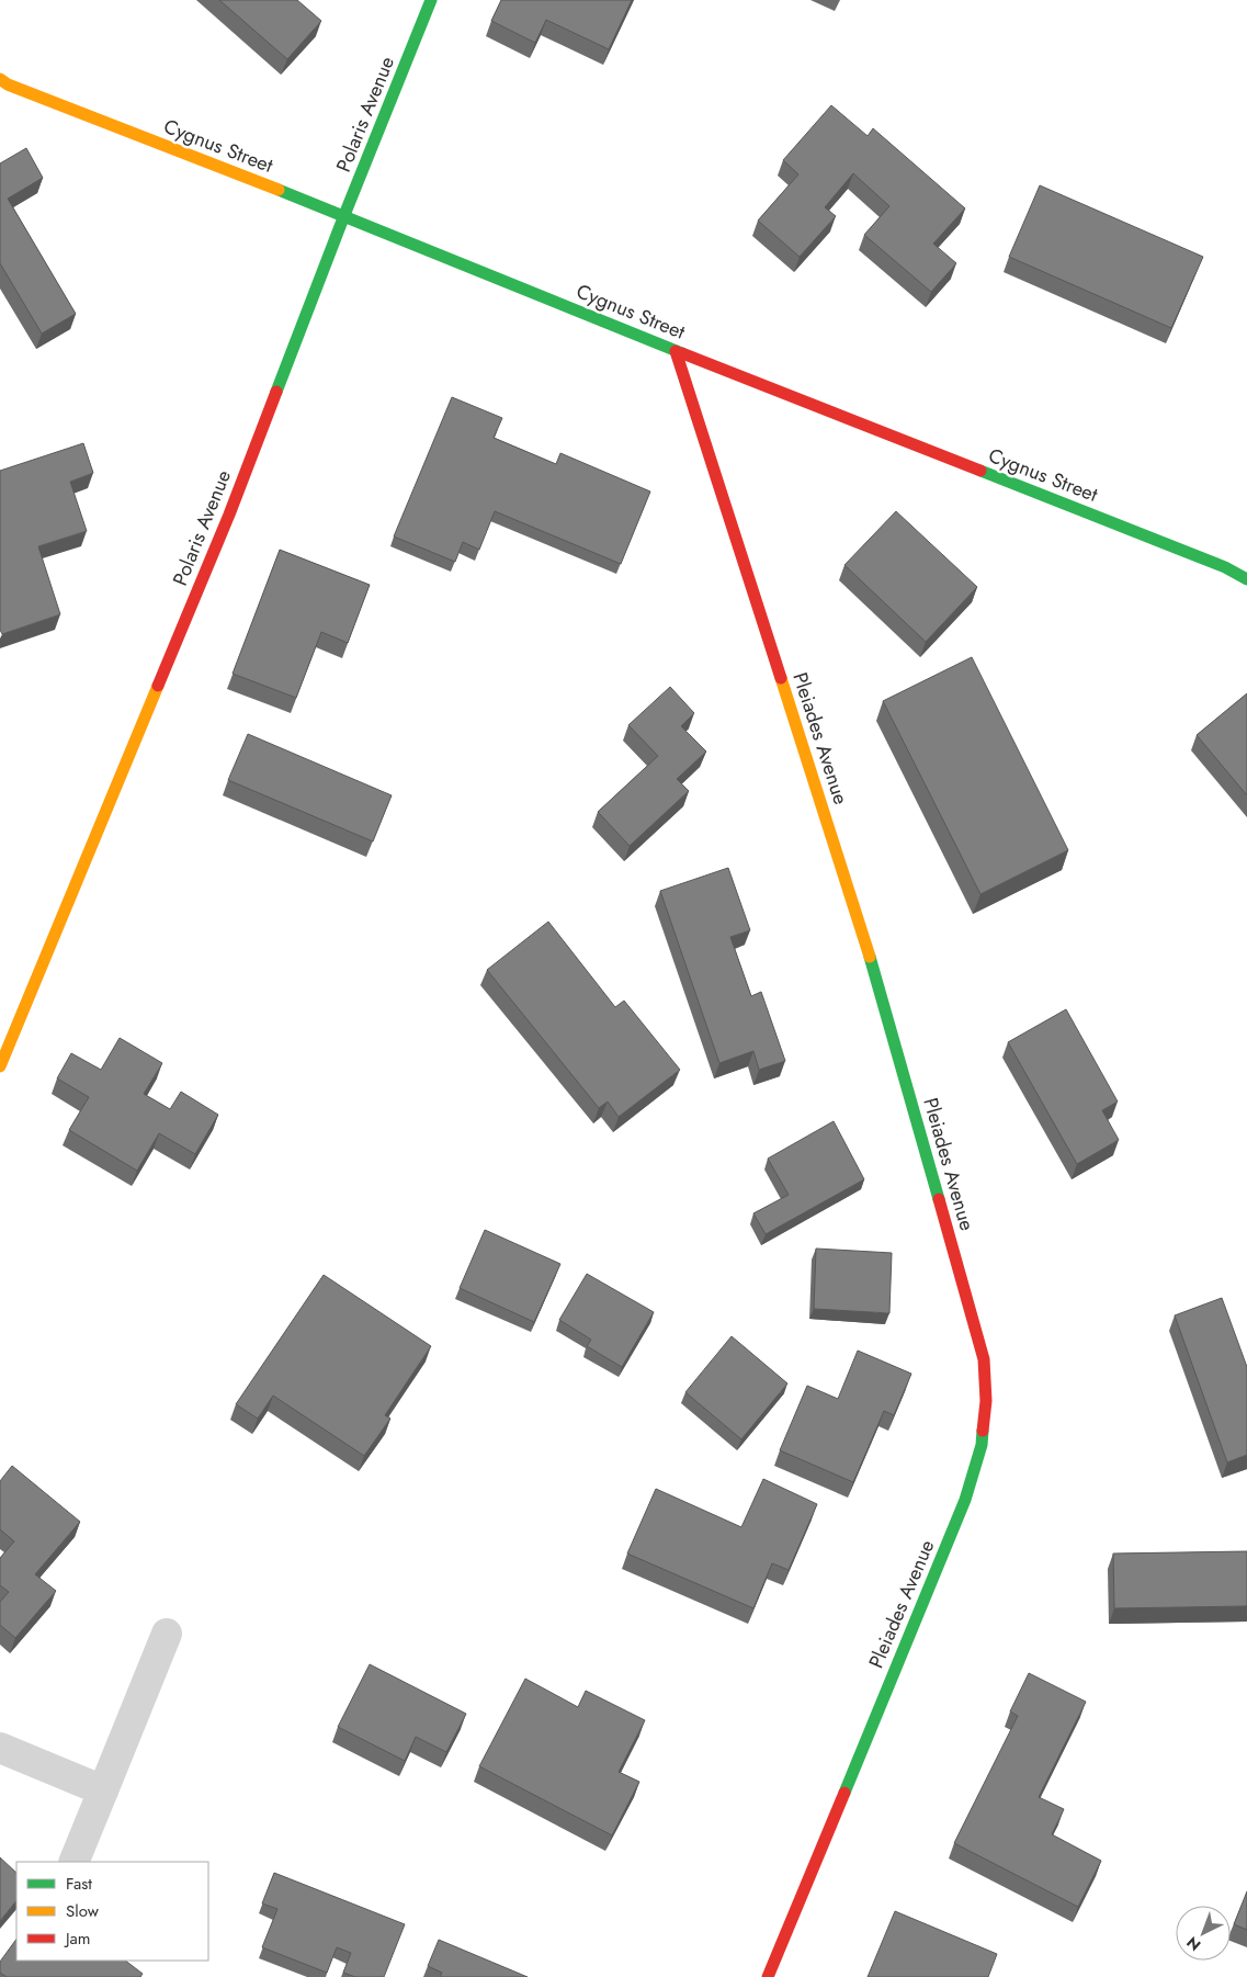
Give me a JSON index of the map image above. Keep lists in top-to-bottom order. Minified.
{"streets":{"street":["Polaris Avenue","Cygnus Street","Pleiades Avenue"]},"crossings":[["Polaris Avenue","Cygnus Street"],["Cygnus Street","Pleiades Avenue"]],"legend":["Fast","Slow","Jam"],"north":"bottom left"}
